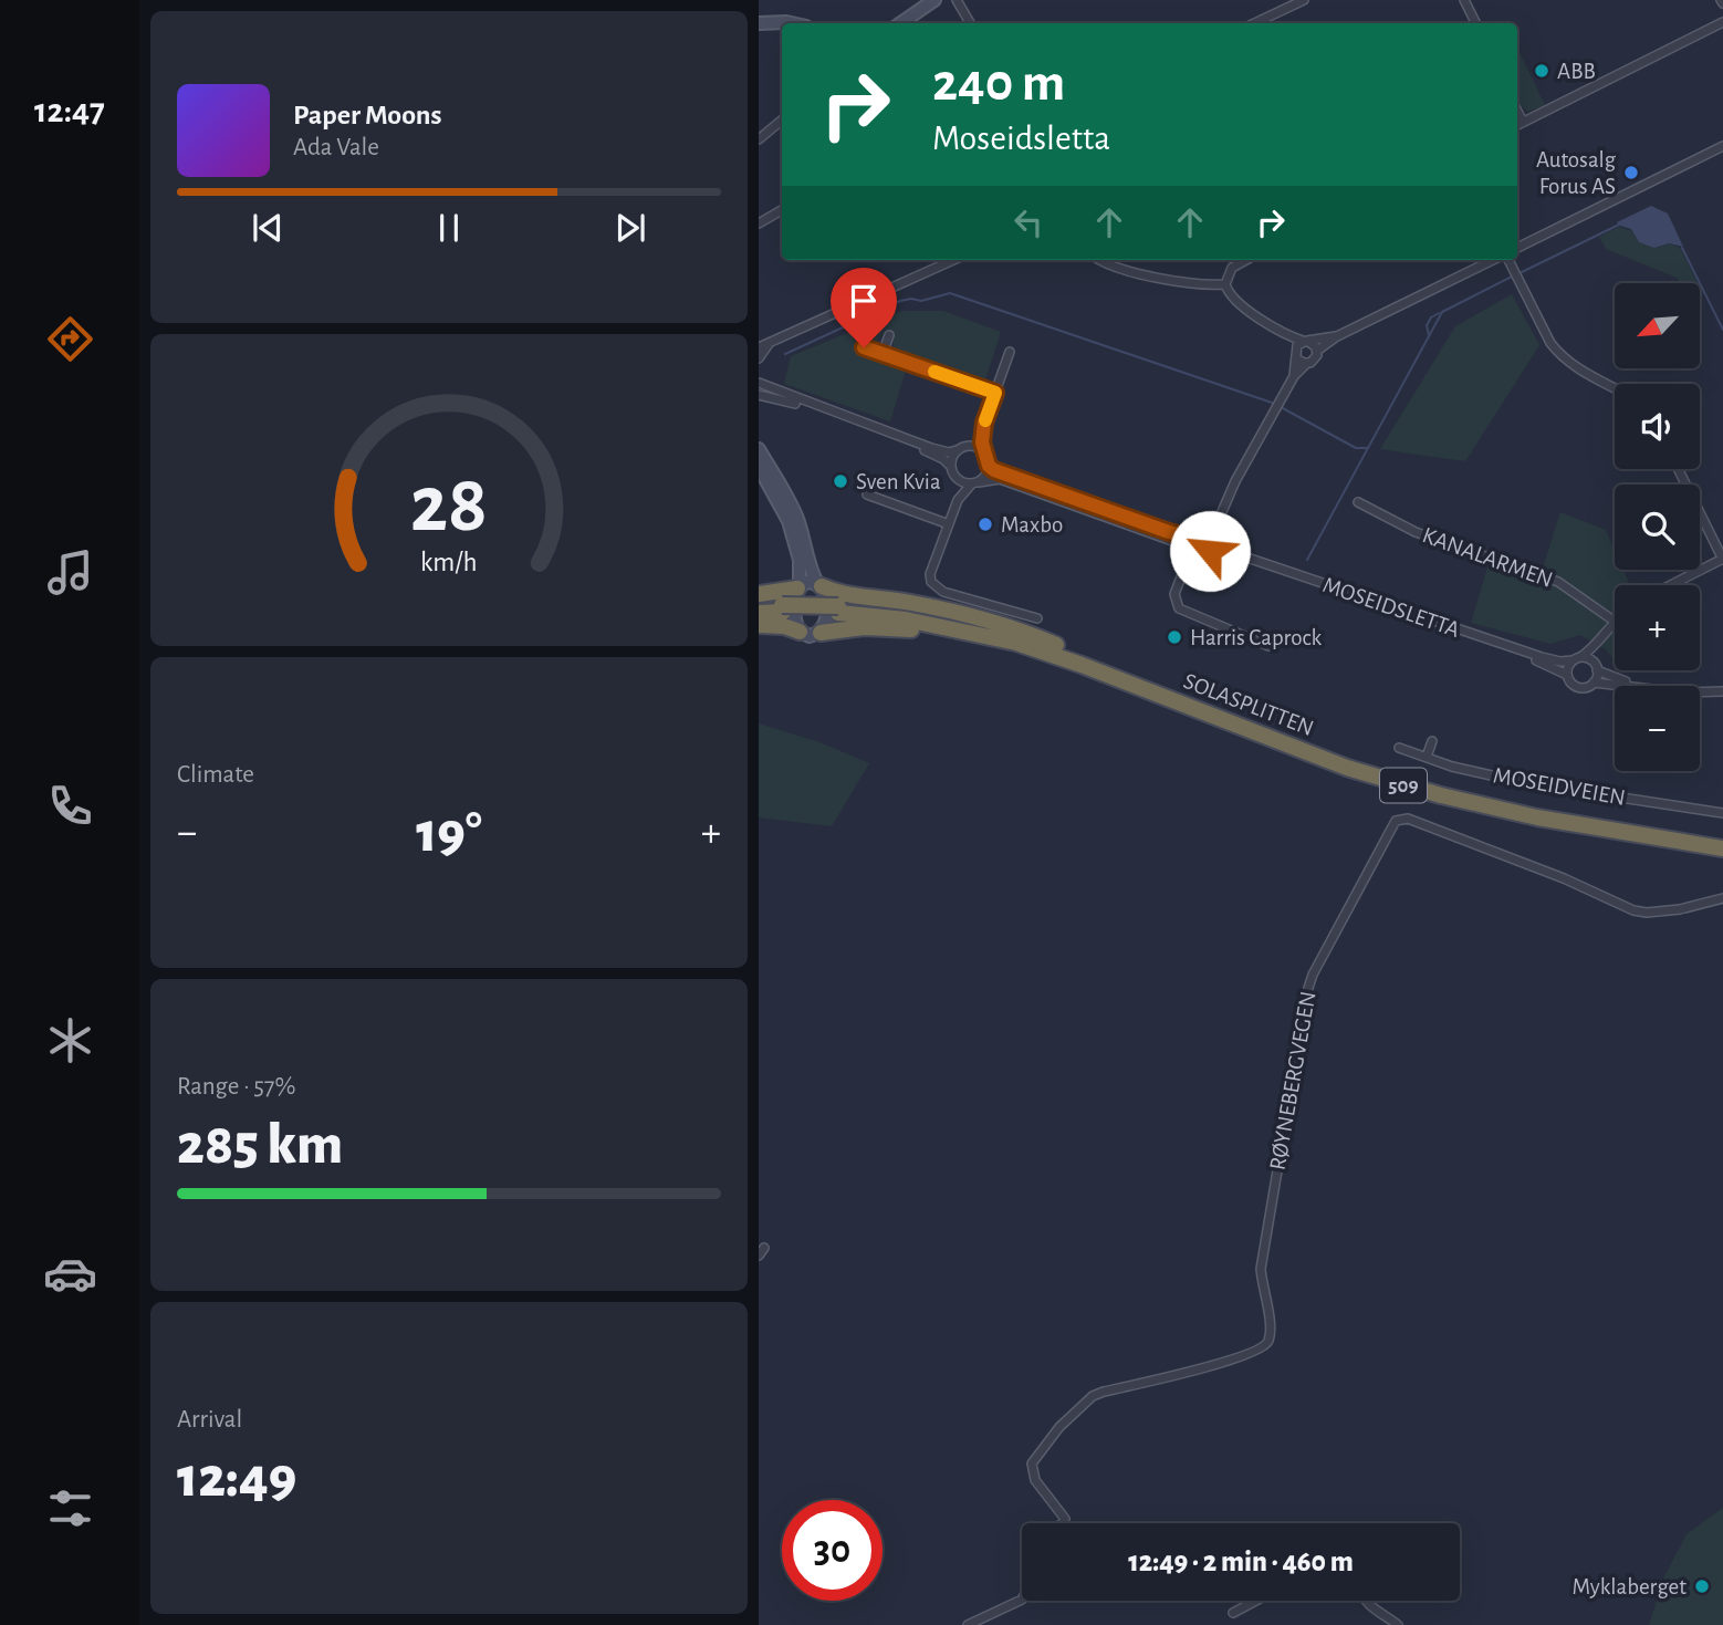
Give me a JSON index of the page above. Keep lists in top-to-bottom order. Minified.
{"streets":{"highway":["SOLASPLITTEN","509"],"street":["KANALARMEN","MOSEIDSLETTA","MOSEIDVEIEN","RØYNEBERGVEGEN"]},"crossings":[["SOLASPLITTEN","509"]],"places":["ABB","Autosalg Forus AS","Sven Kvia","Maxbo","Harris Caprock","Myklaberget"],"north":"bottom left","page":{"tabs":"12:47","turn":["240 m","Moseidsletta"],"song":["Paper Moons","Ada Vale"],"map_buttons":["+","−"],"tile":["Climate",["Range · 57%","285 km"],["Arrival","12:49"]],"heat":["−","19°","+"],"limit":"30","trip":"12:49 · 2 min · 460 m","gauge":["28","km/h"]}}
